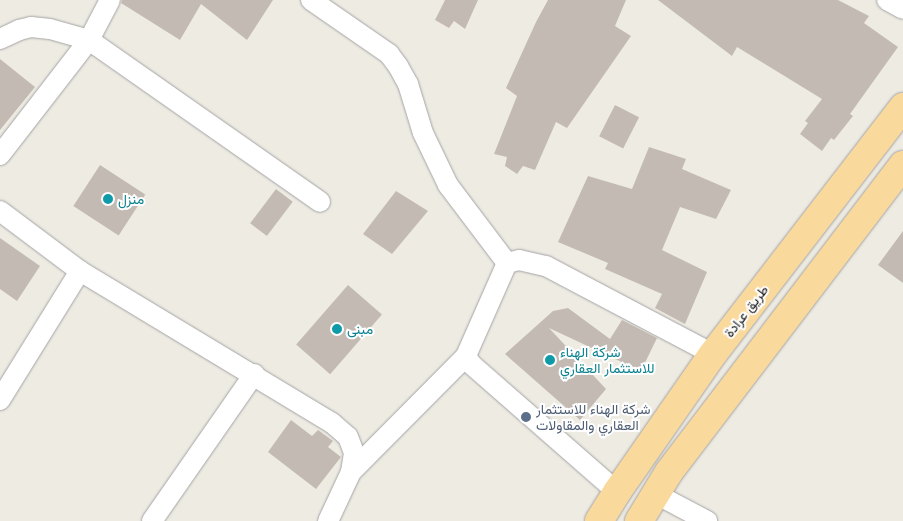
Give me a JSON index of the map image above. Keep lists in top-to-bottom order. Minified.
{"streets":{"main road":["طريق عرادة"]},"places":["منزل","مبنى","شركة الهناء للاستثمار العقاري","شركة الهناء للاستثمار العقاري والمقاولات"]}
